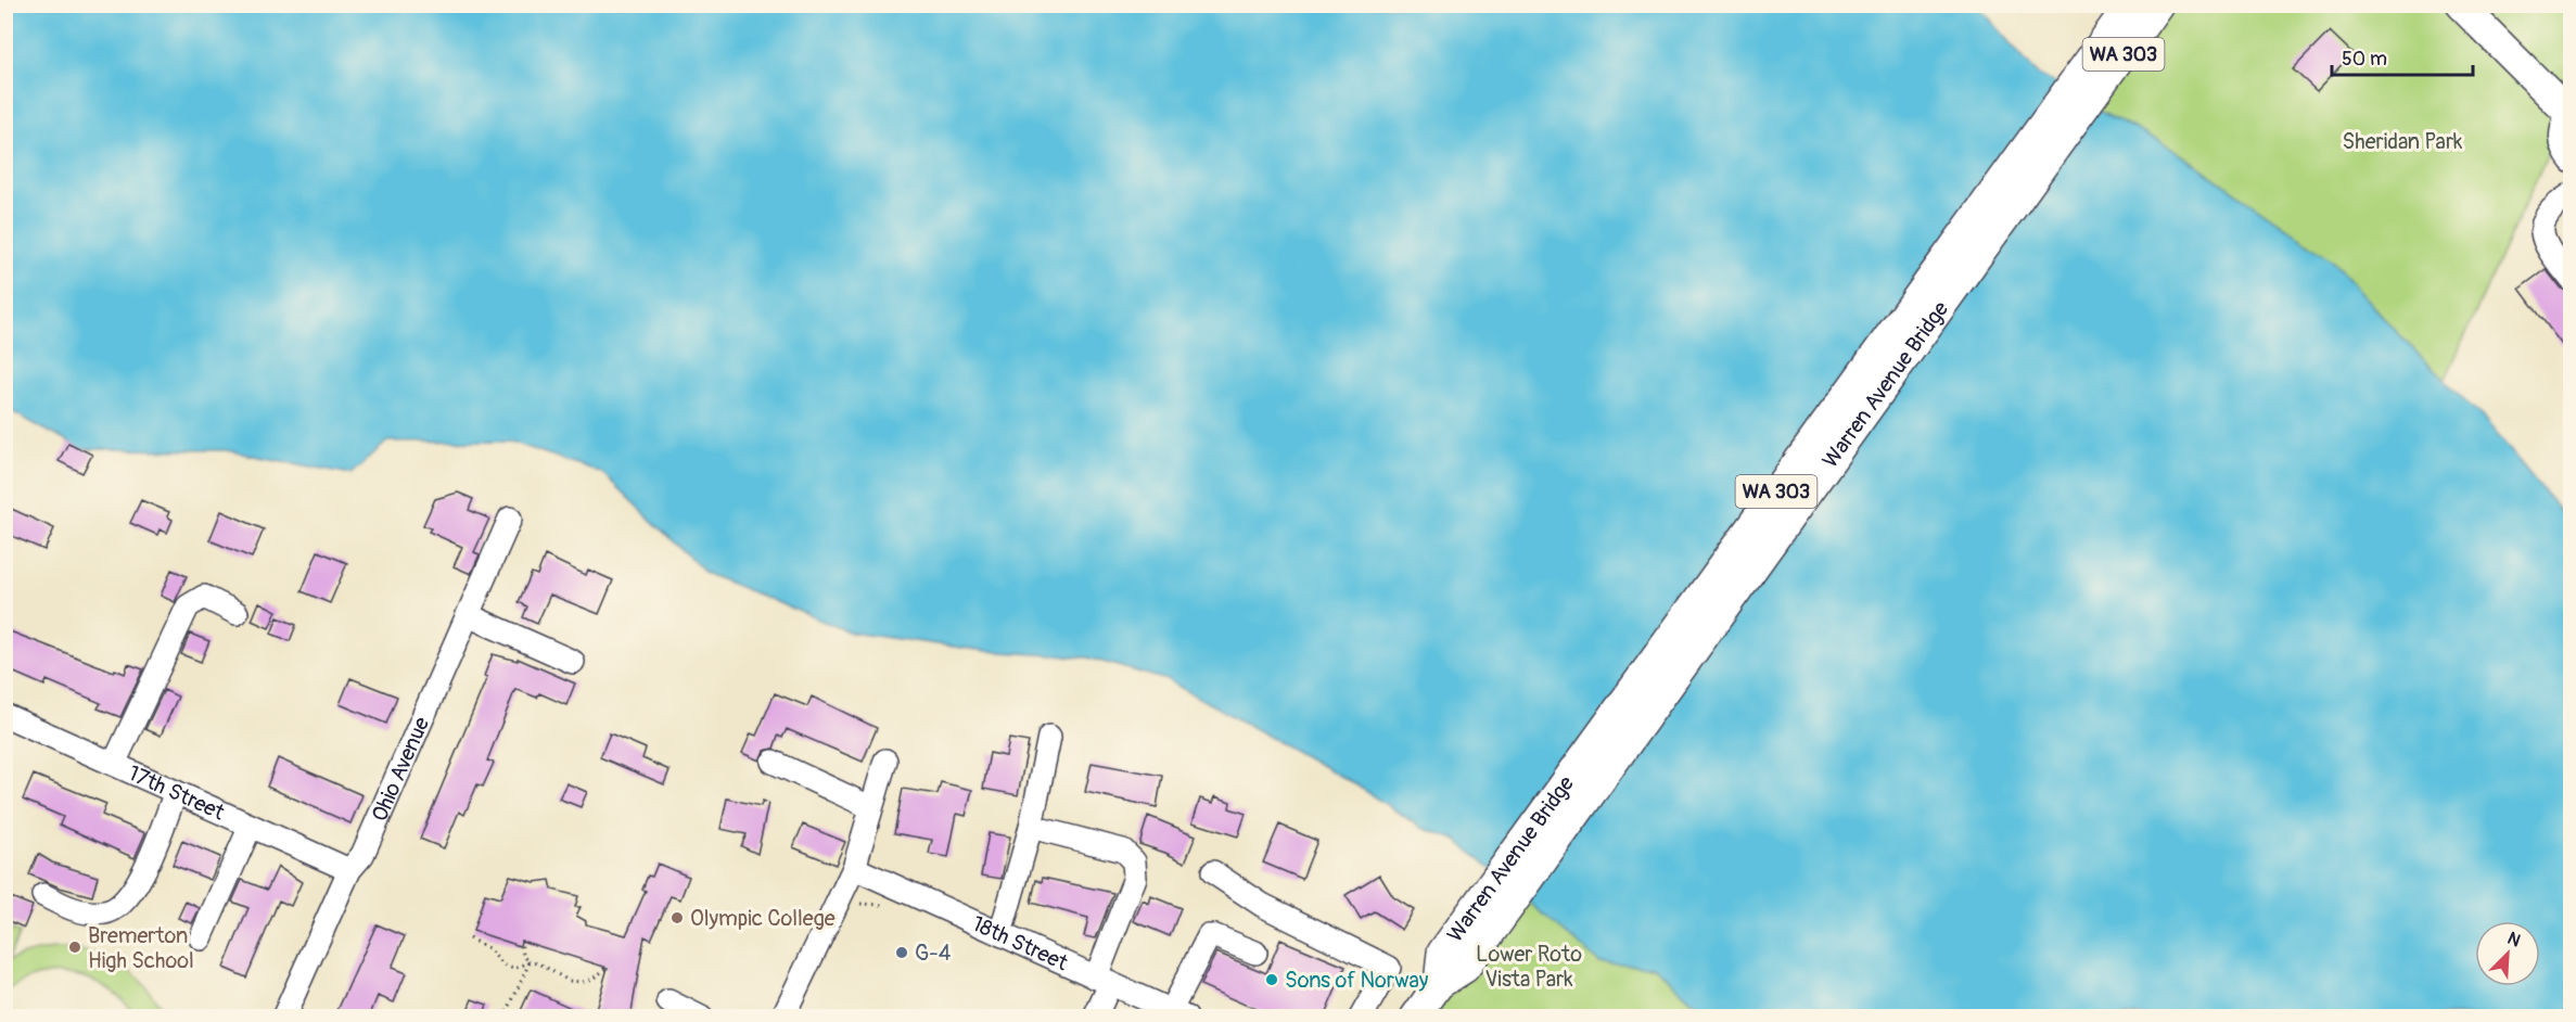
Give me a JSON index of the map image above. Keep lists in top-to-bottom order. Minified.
{"streets":{"main road":["WA 303","Warren Avenue Bridge"],"street":["Ohio Avenue","17th Street","18th Street"]},"crossings":[["WA 303","Warren Avenue Bridge"],["Ohio Avenue","17th Street"]],"parks":["Sheridan Park","Lower Roto Vista Park"],"places":["Olympic College","Bremerton High School","G-4","Sons of Norway"],"scale_bar":"50 m","north":"top right"}
